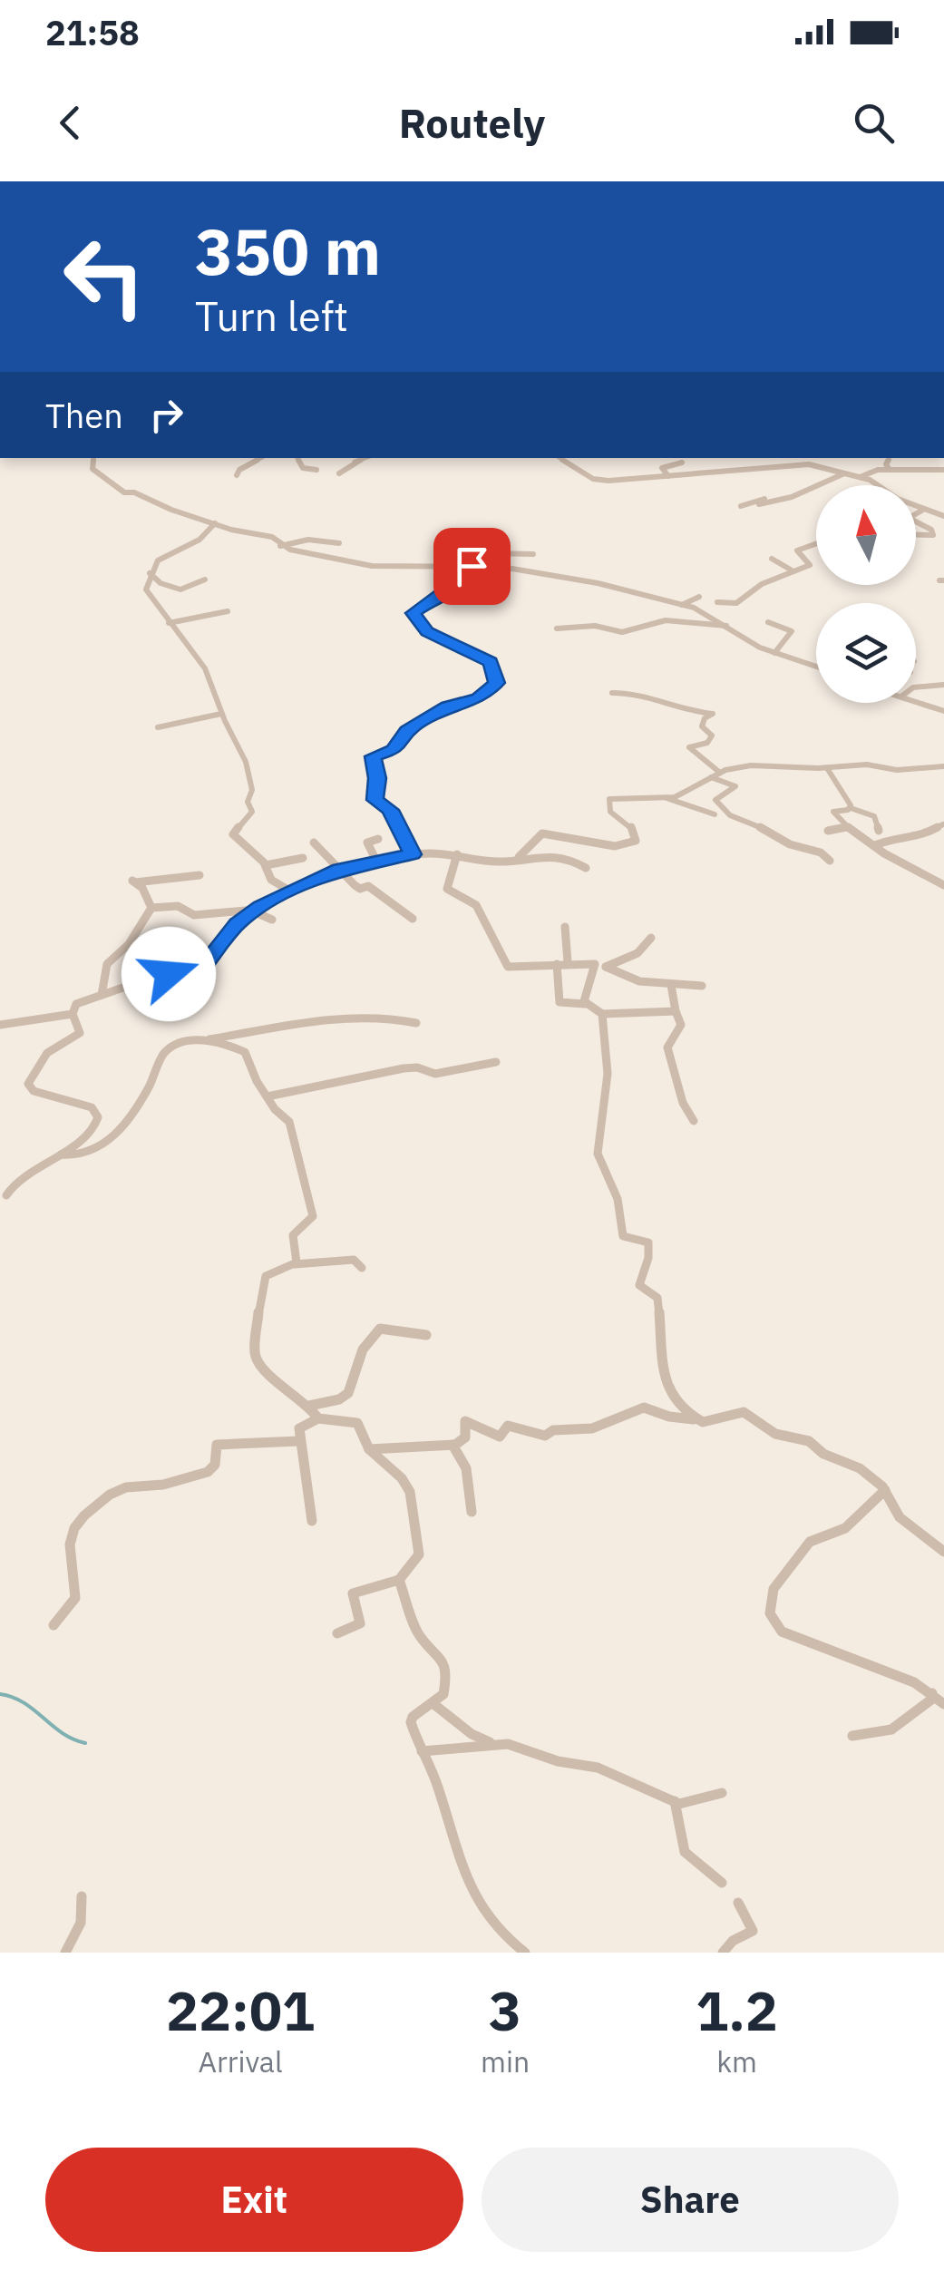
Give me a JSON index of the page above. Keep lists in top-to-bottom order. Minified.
{"north":"top","page":{"status":"21:58","header":"Routely","turn":["350 m","Turn left"],"then":"Then","eta":["22:01","Arrival","3","min","1.2","km"],"buttons":["Exit","Share"]}}
